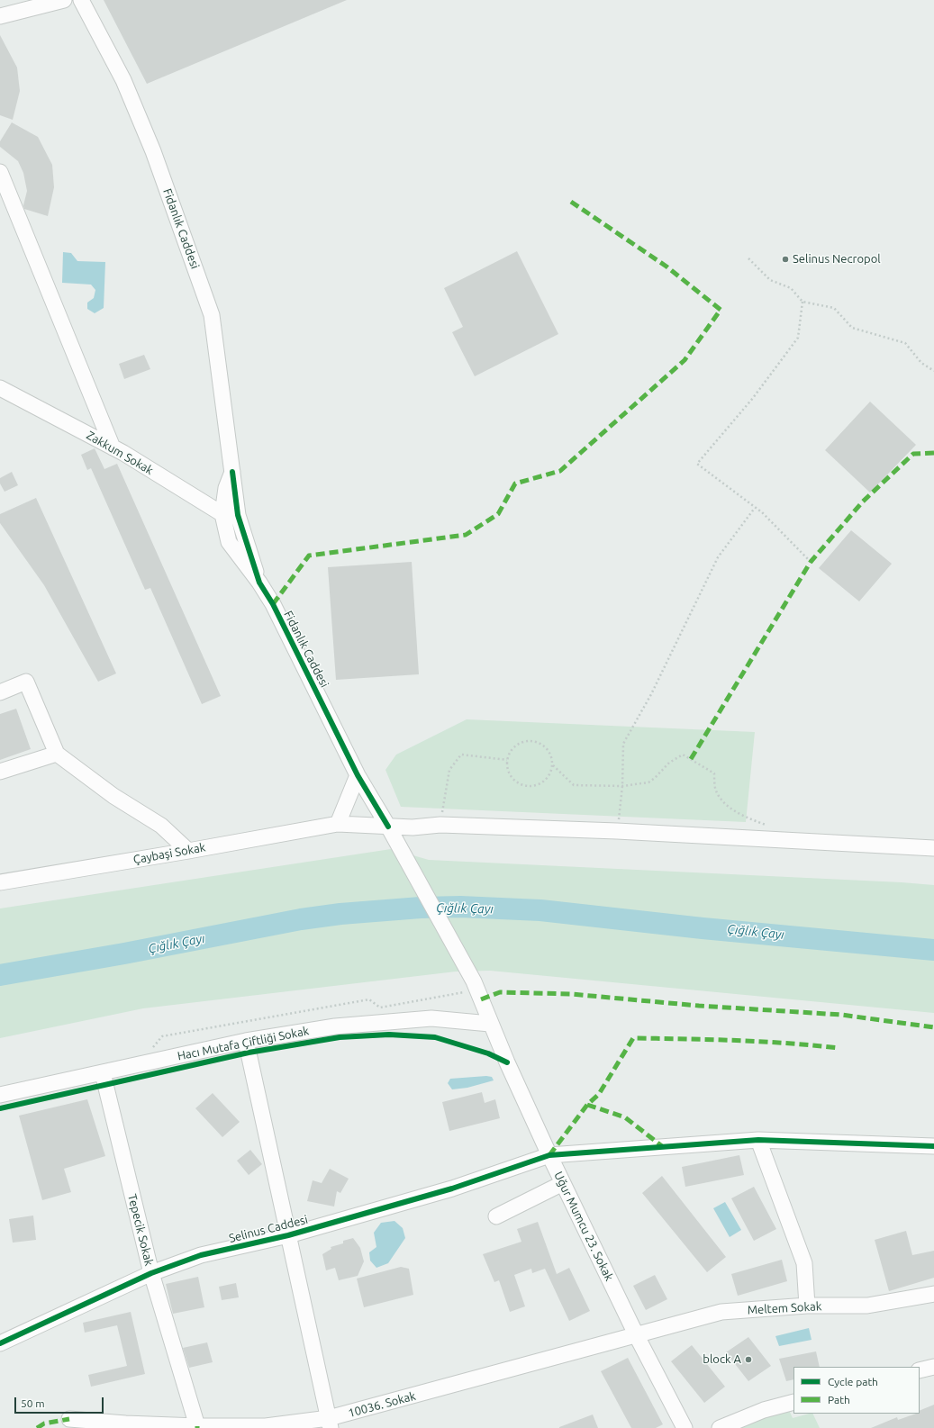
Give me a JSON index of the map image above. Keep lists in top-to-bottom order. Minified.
{"streets":{"street":["Fidanlık Caddesi","Zakkum Sokak","Çaybaşi Sokak","Hacı Mutafa Çiftliği Sokak","Uğur Mumcu 23. Sokak","Selinus Caddesi","Tepecik Sokak","Meltem Sokak","10036. Sokak"]},"crossings":[["Fidanlık Caddesi","Zakkum Sokak"],["Fidanlık Caddesi","Çaybaşi Sokak"],["Fidanlık Caddesi","Uğur Mumcu 23. Sokak"],["Hacı Mutafa Çiftliği Sokak","Uğur Mumcu 23. Sokak"],["Hacı Mutafa Çiftliği Sokak","Tepecik Sokak"],["Uğur Mumcu 23. Sokak","Selinus Caddesi"],["Uğur Mumcu 23. Sokak","Meltem Sokak"],["Uğur Mumcu 23. Sokak","10036. Sokak"],["Selinus Caddesi","Tepecik Sokak"],["Tepecik Sokak","10036. Sokak"],["Meltem Sokak","10036. Sokak"]],"water":["Çığlık Çayı"],"places":["Selinus Necropol","block A"],"legend":["Cycle path","Path"],"scale_bar":"50 m"}
